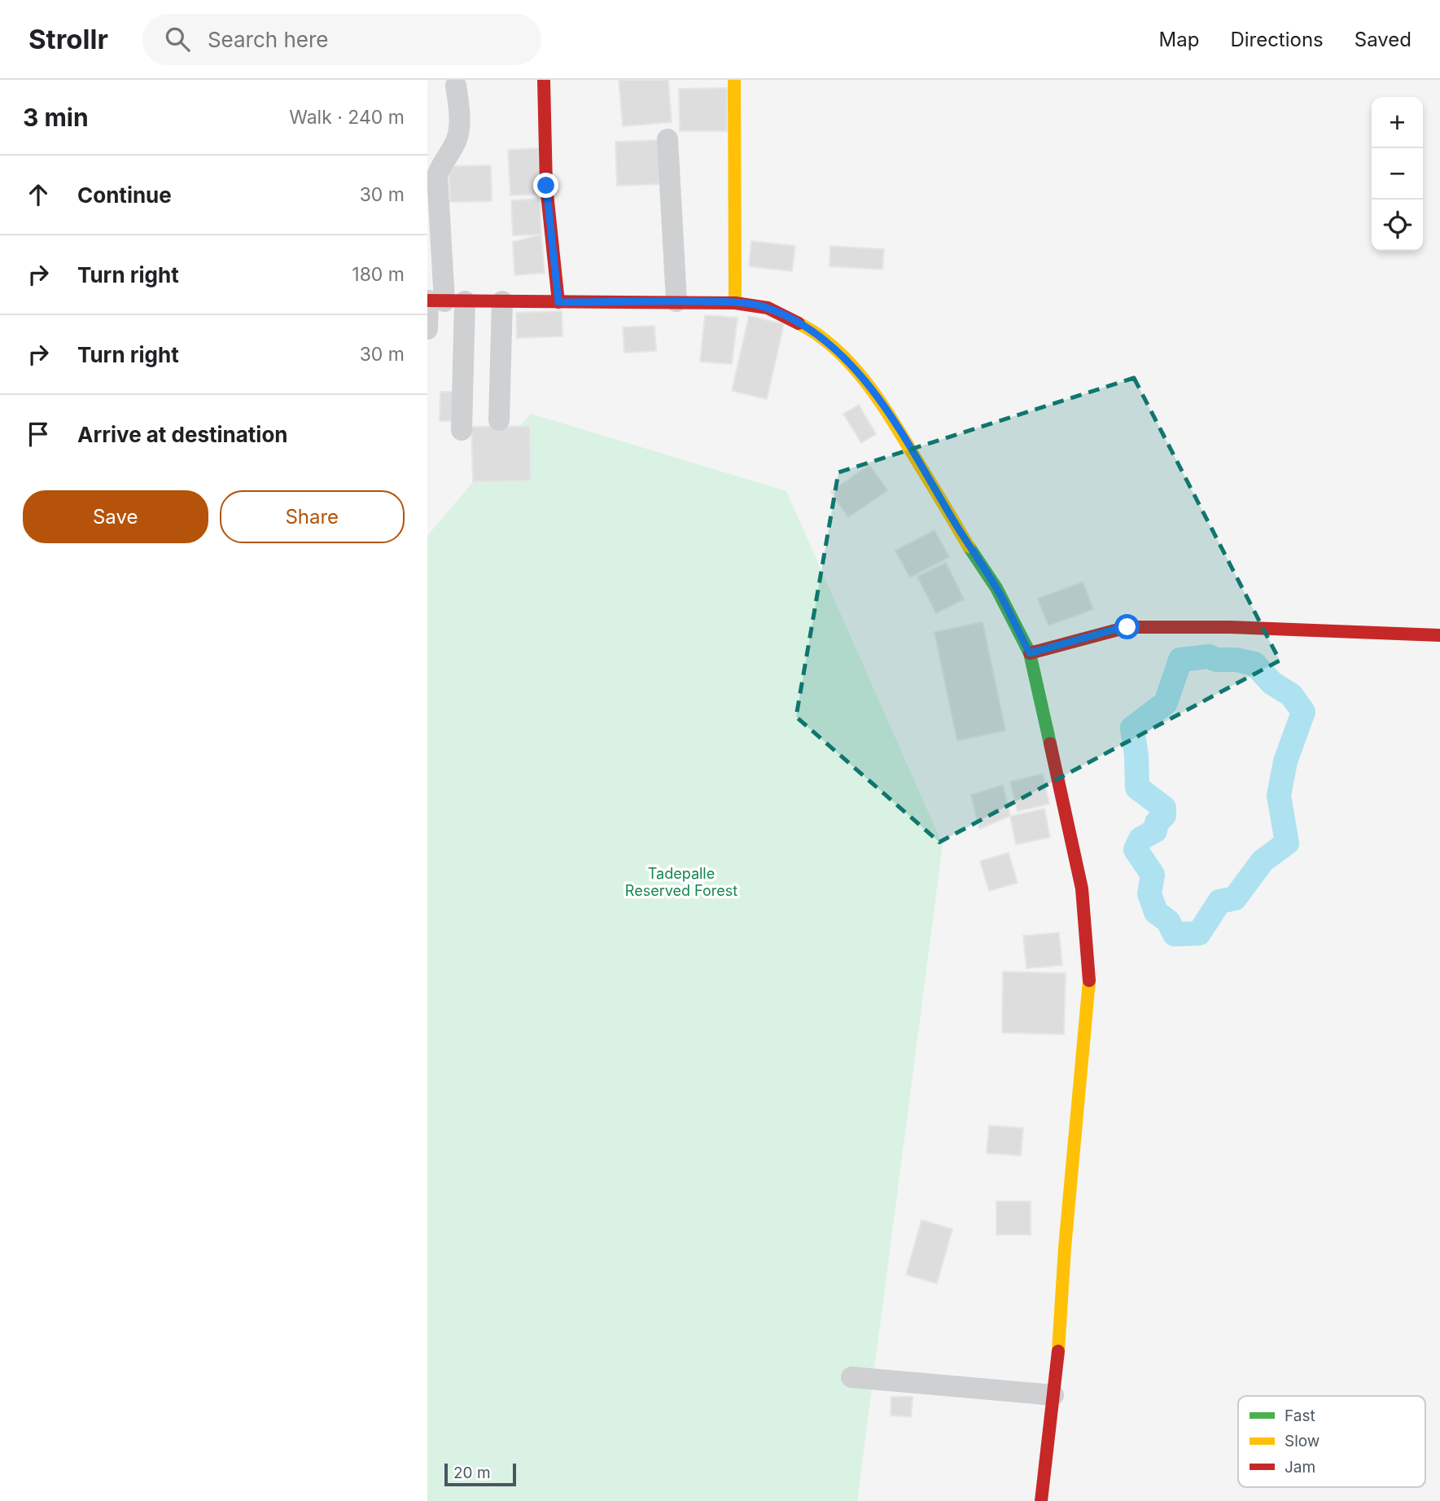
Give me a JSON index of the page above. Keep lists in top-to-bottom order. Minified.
{"parks":["Tadepalle Reserved Forest"],"legend":["Fast","Slow","Jam"],"scale_bar":"20 m","page":{"header":"Strollr","search":"Search here","nav":["Map","Directions","Saved"],"heading":["3 min","Walk · 240 m"],"map_buttons":["+","−"],"list":[["Continue","30 m"],["Turn right","180 m"],["Turn right","30 m"],"Arrive at destination"],"buttons":["Save","Share"],"scale":"20 m"}}
